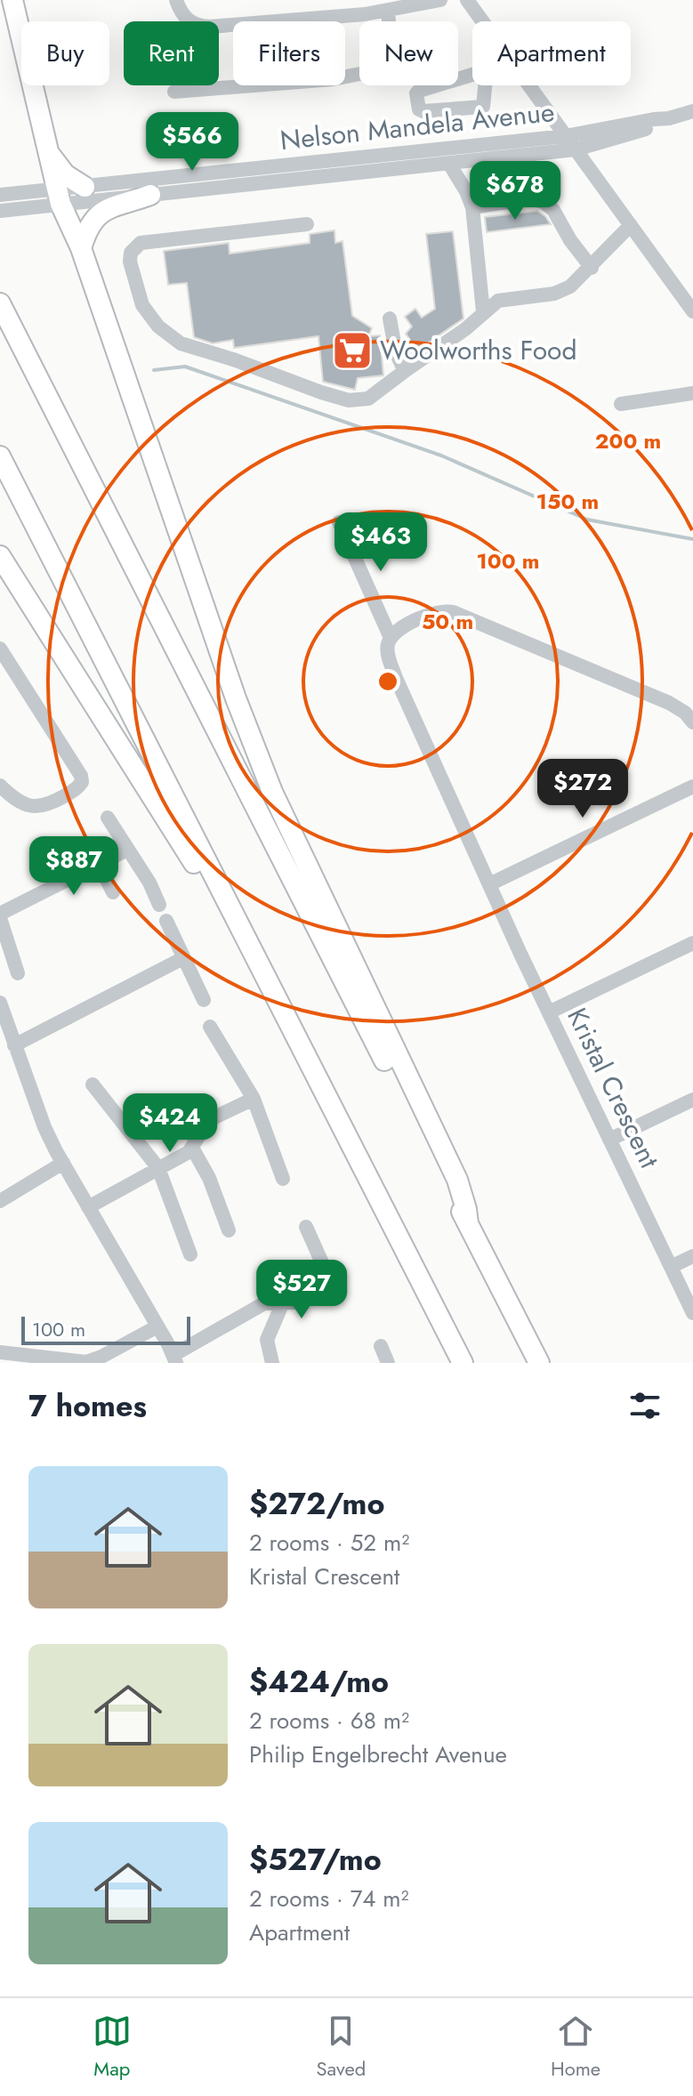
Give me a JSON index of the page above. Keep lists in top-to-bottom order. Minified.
{"streets":{"street":["Nelson Mandela Avenue","Kristal Crescent"]},"places":{"supermarket":["Woolworths Food"]},"scale_bar":"100 m","page":{"chip":["Buy","Rent","Filters","New","Apartment"],"price":["$566","$678","$463","$272","$887","$424","$527"],"scale":"100 m","heading":"7 homes","list":[{"name":"$272/mo","note":"2 rooms · 52 m² · Kristal Crescent"},{"name":"$424/mo","note":"2 rooms · 68 m² · Philip Engelbrecht Avenue"},{"name":"$527/mo","note":"2 rooms · 74 m² · Apartment"}],"tabs":["Map","Saved","Home"]},"rings":["200 m","150 m","100 m","50 m"]}
